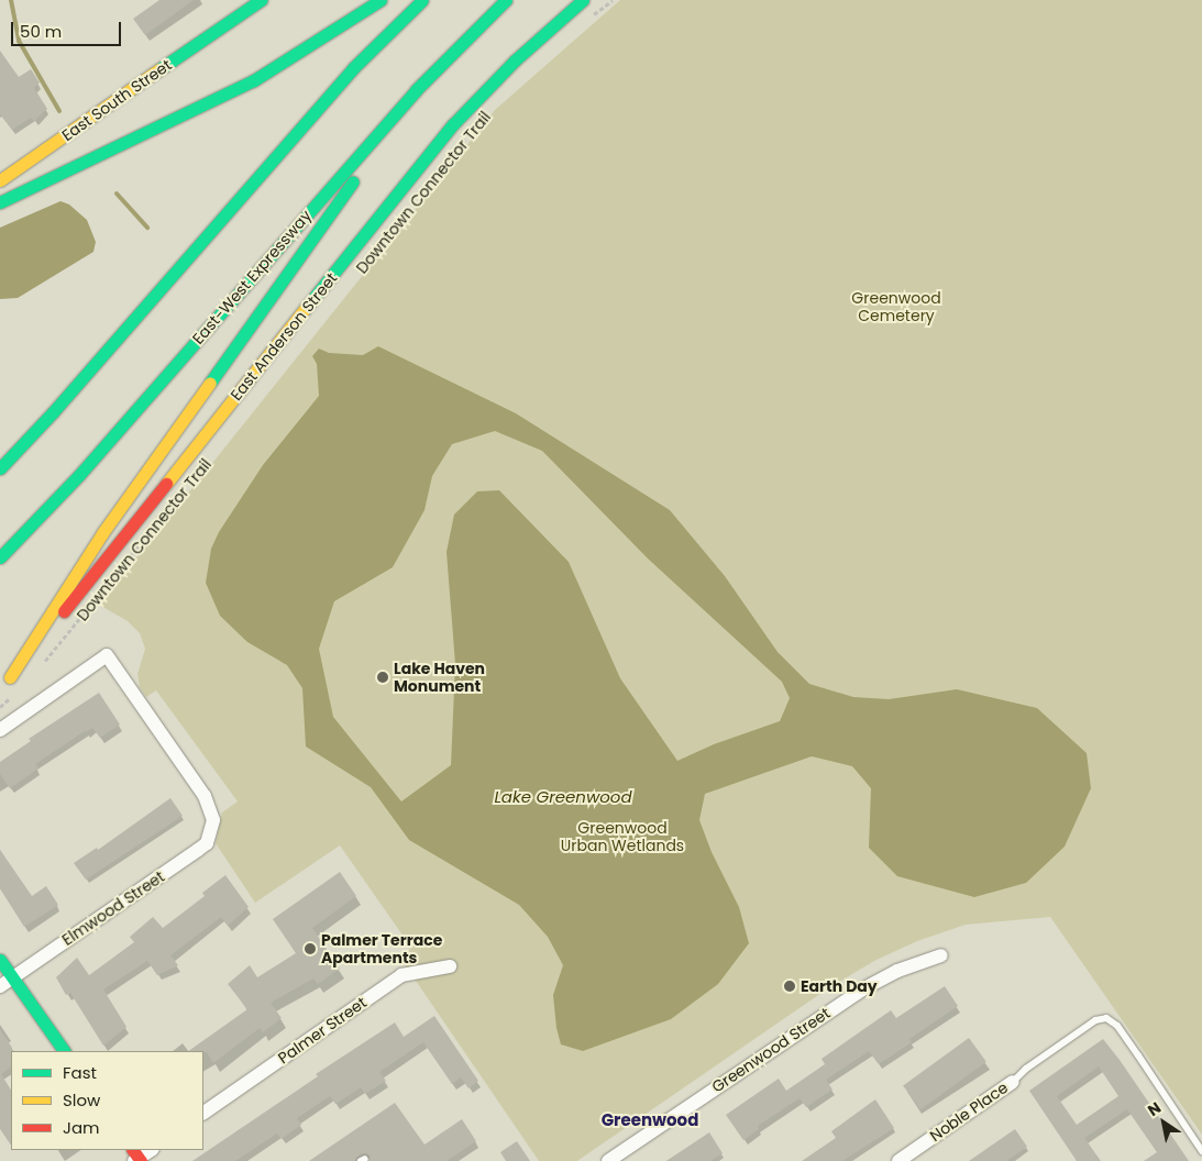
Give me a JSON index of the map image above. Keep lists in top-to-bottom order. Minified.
{"streets":{"main road":["East South Street","East-West Expressway","East Anderson Street"],"street":["Elmwood Street","Palmer Street","Greenwood Street","Noble Place"],"path":["Downtown Connector Trail"]},"districts":["Greenwood"],"water":["Lake Greenwood"],"parks":["Greenwood Cemetery","Greenwood Urban Wetlands"],"places":["Lake Haven Monument","Palmer Terrace Apartments","Earth Day"],"legend":["Fast","Slow","Jam"],"scale_bar":"50 m","north":"top left"}
